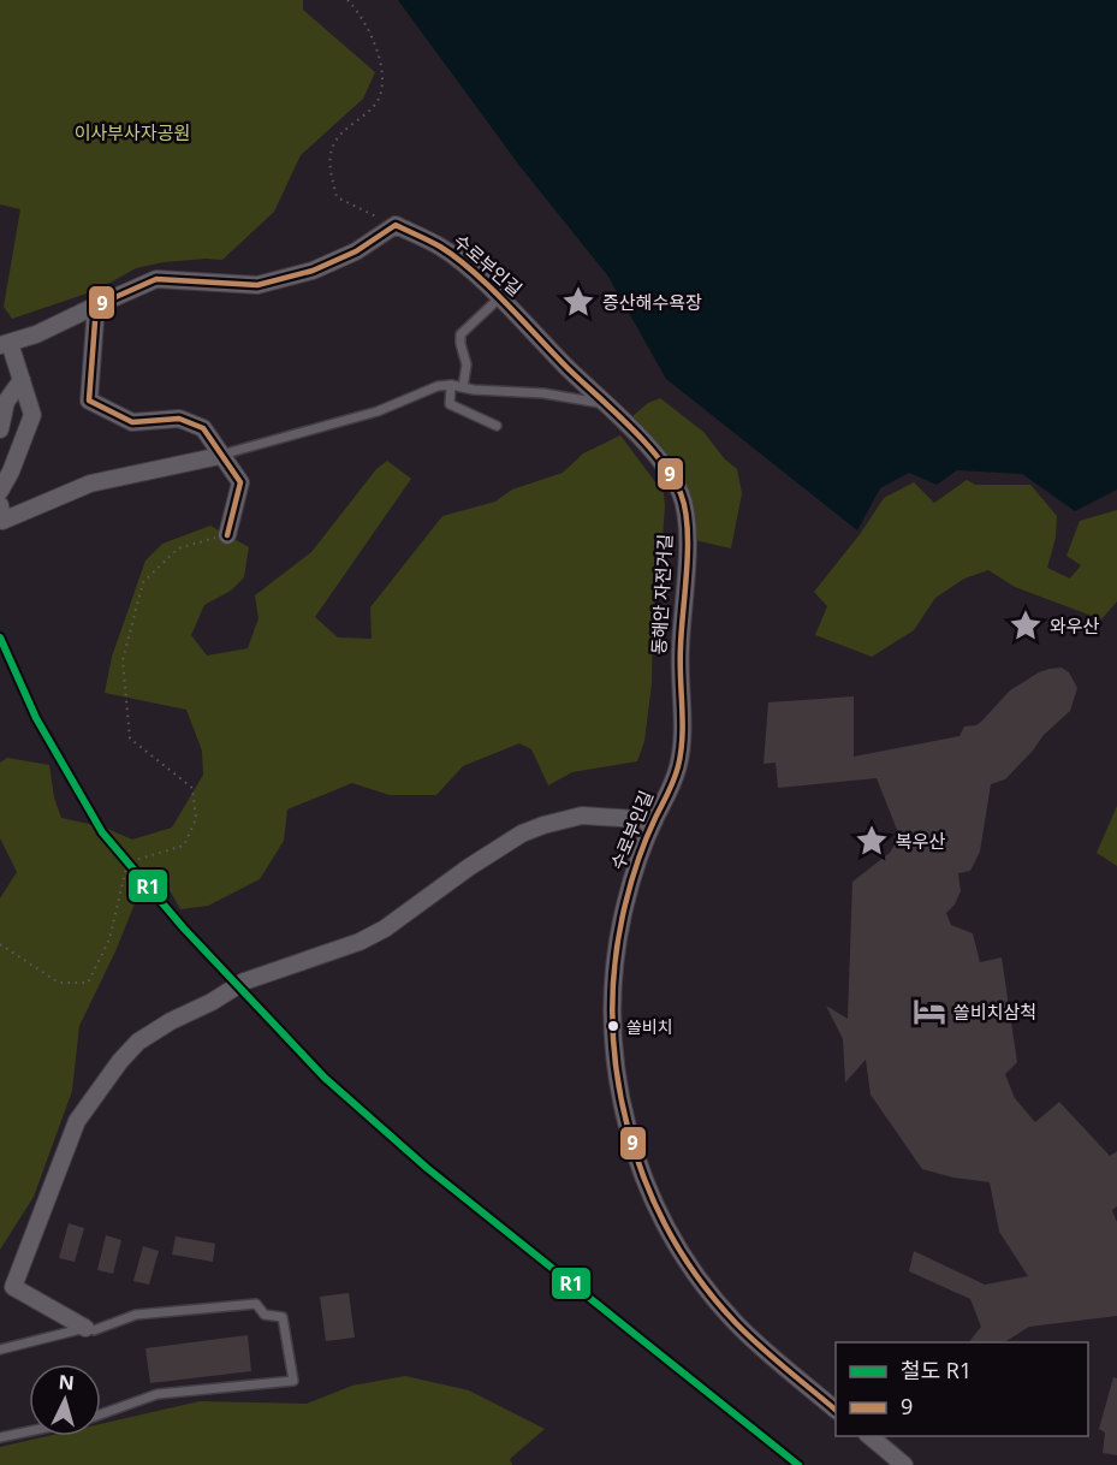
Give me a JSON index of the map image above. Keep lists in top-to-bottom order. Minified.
{"streets":{"street":["수로부인길"]},"parks":["이사부사자공원"],"places":{"place":["증산해수욕장","와우산","복우산"],"hotel":["쏠비치삼척"],"other":["쏠비치"]},"lines":["transit line 9","rail line R1"],"legend":["철도 R1","9"],"north":"top"}
